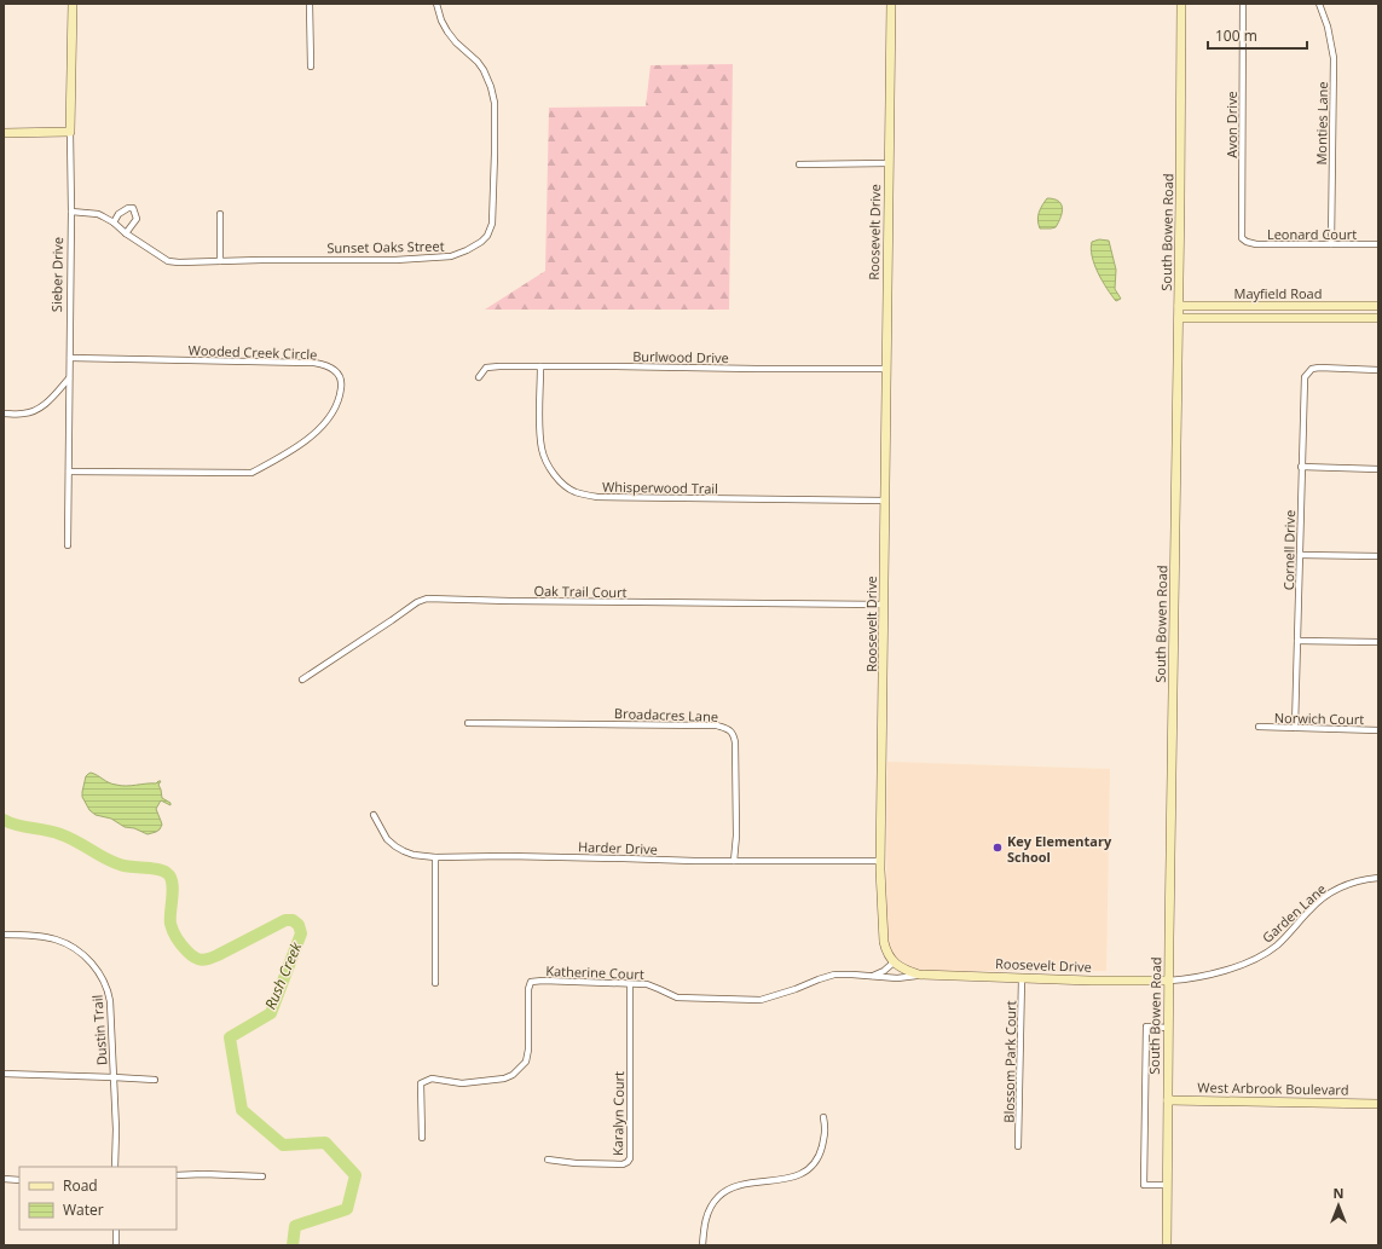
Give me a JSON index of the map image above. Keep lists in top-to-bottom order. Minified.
{"streets":{"street":["Monties Lane","Avon Drive","Roosevelt Drive","South Bowen Road","Leonard Court","Sunset Oaks Street","Sieber Drive","Mayfield Road","Wooded Creek Circle","Burlwood Drive","Whisperwood Trail","Cornell Drive","Oak Trail Court","Broadacres Lane","Norwich Court","Harder Drive","Garden Lane","Katherine Court","Dustin Trail","Blossom Park Court","West Arbrook Boulevard","Karalyn Court"]},"crossings":[["Monties Lane","Leonard Court"],["Avon Drive","Leonard Court"],["Roosevelt Drive","South Bowen Road"],["Roosevelt Drive","Burlwood Drive"],["Roosevelt Drive","Whisperwood Trail"],["Roosevelt Drive","Oak Trail Court"],["Roosevelt Drive","Harder Drive"],["Roosevelt Drive","Garden Lane"],["Roosevelt Drive","Katherine Court"],["Roosevelt Drive","Blossom Park Court"],["South Bowen Road","Mayfield Road"],["South Bowen Road","Garden Lane"],["South Bowen Road","West Arbrook Boulevard"],["Sunset Oaks Street","Sieber Drive"],["Sieber Drive","Wooded Creek Circle"],["Burlwood Drive","Whisperwood Trail"],["Cornell Drive","Norwich Court"],["Broadacres Lane","Harder Drive"],["Katherine Court","Karalyn Court"]],"water":["Rush Creek"],"places":["Key Elementary School"],"legend":["Road","Water"],"scale_bar":"100 m","north":"top"}
